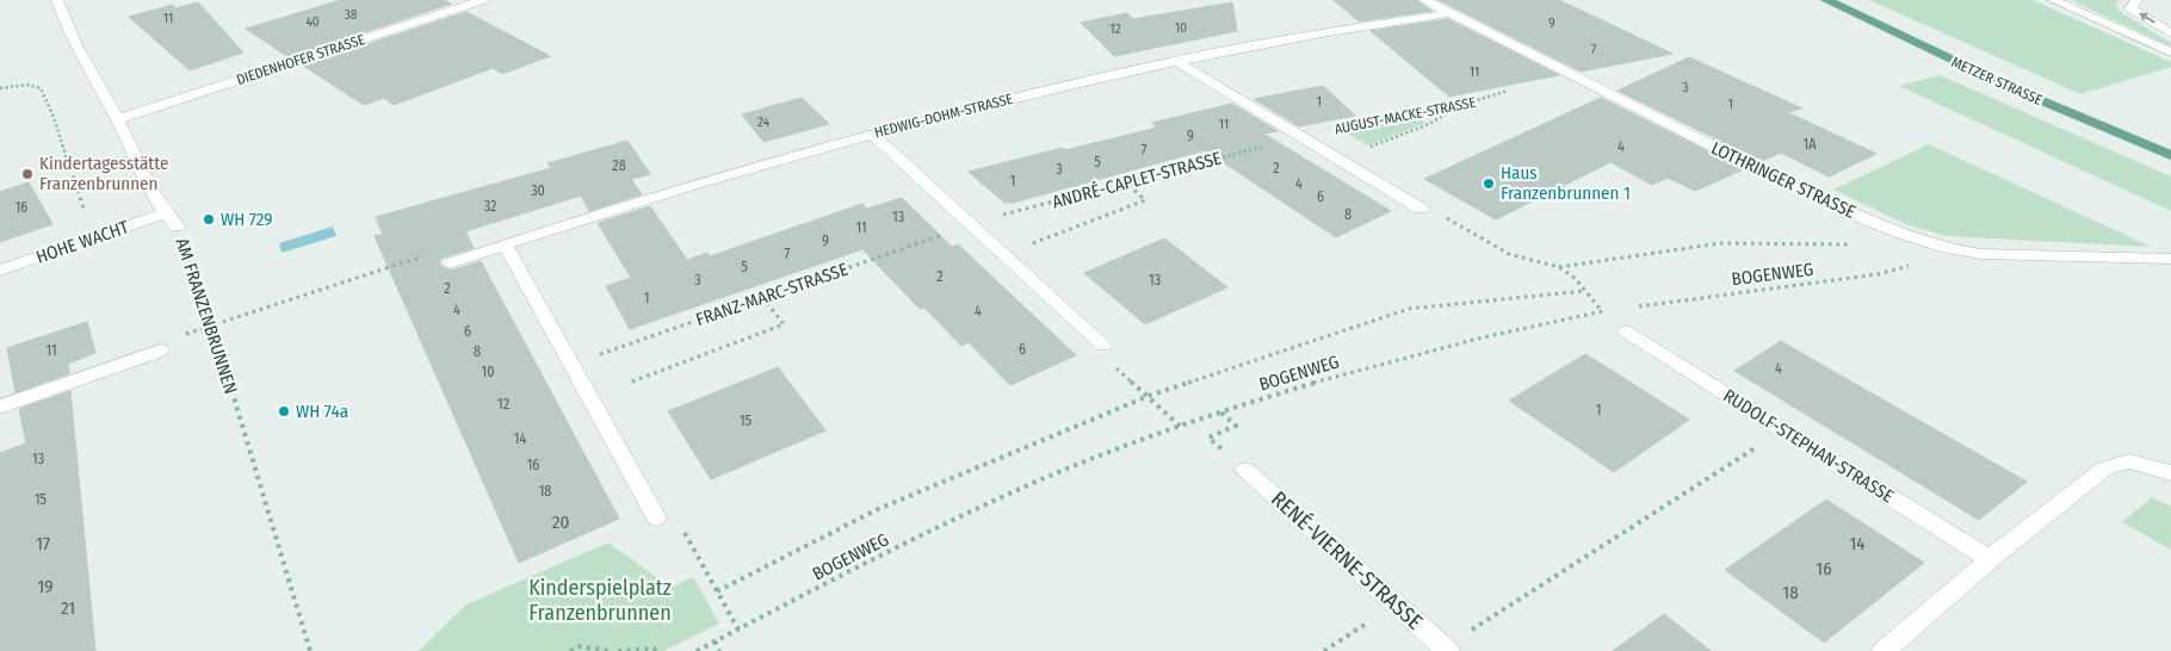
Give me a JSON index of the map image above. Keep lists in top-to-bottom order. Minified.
{"streets":{"main road":["METZER STRASSE"],"street":["DIEDENHOFER STRASSE","HEDWIG-DOHM-STRASSE","AUGUST-MACKE-STRASSE","LOTHRINGER STRASSE","HOHE WACHT","AM FRANZENBRUNNEN","RUDOLF-STEPHAN-STRASSE","RENÉ-VIERNE-STRASSE"],"path":["ANDRÉ-CAPLET-STRASSE","BOGENWEG","FRANZ-MARC-STRASSE"]},"crossings":[["DIEDENHOFER STRASSE","AM FRANZENBRUNNEN"],["HEDWIG-DOHM-STRASSE","AUGUST-MACKE-STRASSE"],["HEDWIG-DOHM-STRASSE","LOTHRINGER STRASSE"],["AUGUST-MACKE-STRASSE","ANDRÉ-CAPLET-STRASSE"],["ANDRÉ-CAPLET-STRASSE","FRANZ-MARC-STRASSE"],["LOTHRINGER STRASSE","BOGENWEG"],["HOHE WACHT","AM FRANZENBRUNNEN"]],"parks":["Kinderspielplatz Franzenbrunnen"],"places":["Kindertagesstätte Franzenbrunnen","Haus Franzenbrunnen 1","WH 729","WH 74a"],"house_numbers":["38","11","40","9","10","12","7","11","3","1","1","24","11","9","1A","4","7","5","28","2","3","1","4","30","6","32","16","8","13","11","9","7","5","2","3","13","2","1","4","4","6","6","11","8","4","10","12","1","15","14","13","16","18","15","20","17","14","16","19","18","21"]}
